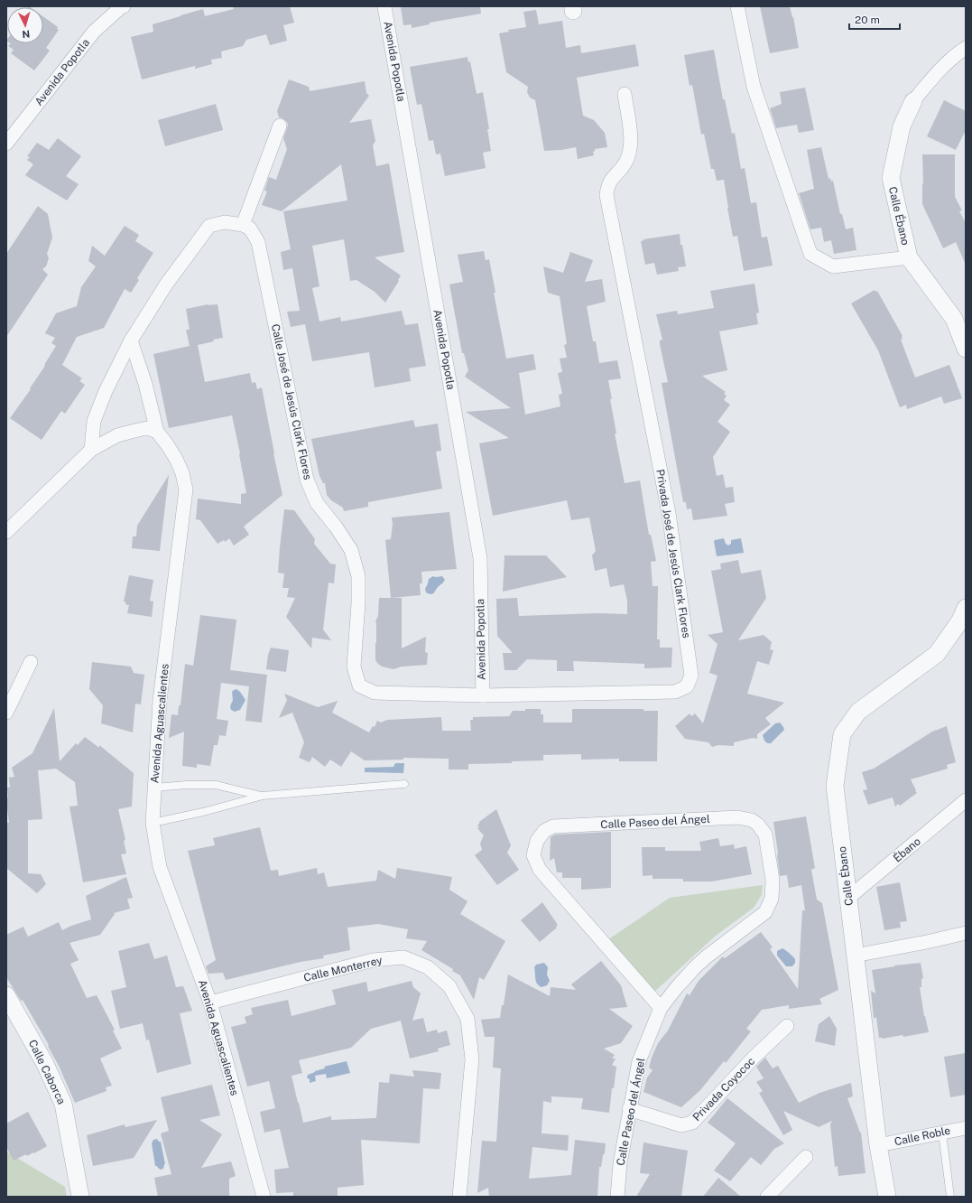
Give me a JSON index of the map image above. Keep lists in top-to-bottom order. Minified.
{"streets":{"street":["Avenida Popotla","Calle Ébano","Calle José de Jesús Clark Flores","Privada José de Jesús Clark Flores","Avenida Aguascalientes","Calle Paseo del Ángel","Ébano","Calle Monterrey","Calle Caborca","Privada Coyococ","Calle Roble"]},"crossings":[["Avenida Popotla","Calle José de Jesús Clark Flores"],["Avenida Popotla","Privada José de Jesús Clark Flores"],["Calle Ébano","Ébano"],["Calle Ébano","Calle Roble"],["Calle José de Jesús Clark Flores","Privada José de Jesús Clark Flores"],["Avenida Aguascalientes","Calle Monterrey"],["Calle Paseo del Ángel","Privada Coyococ"]],"scale_bar":"20 m","north":"bottom"}
